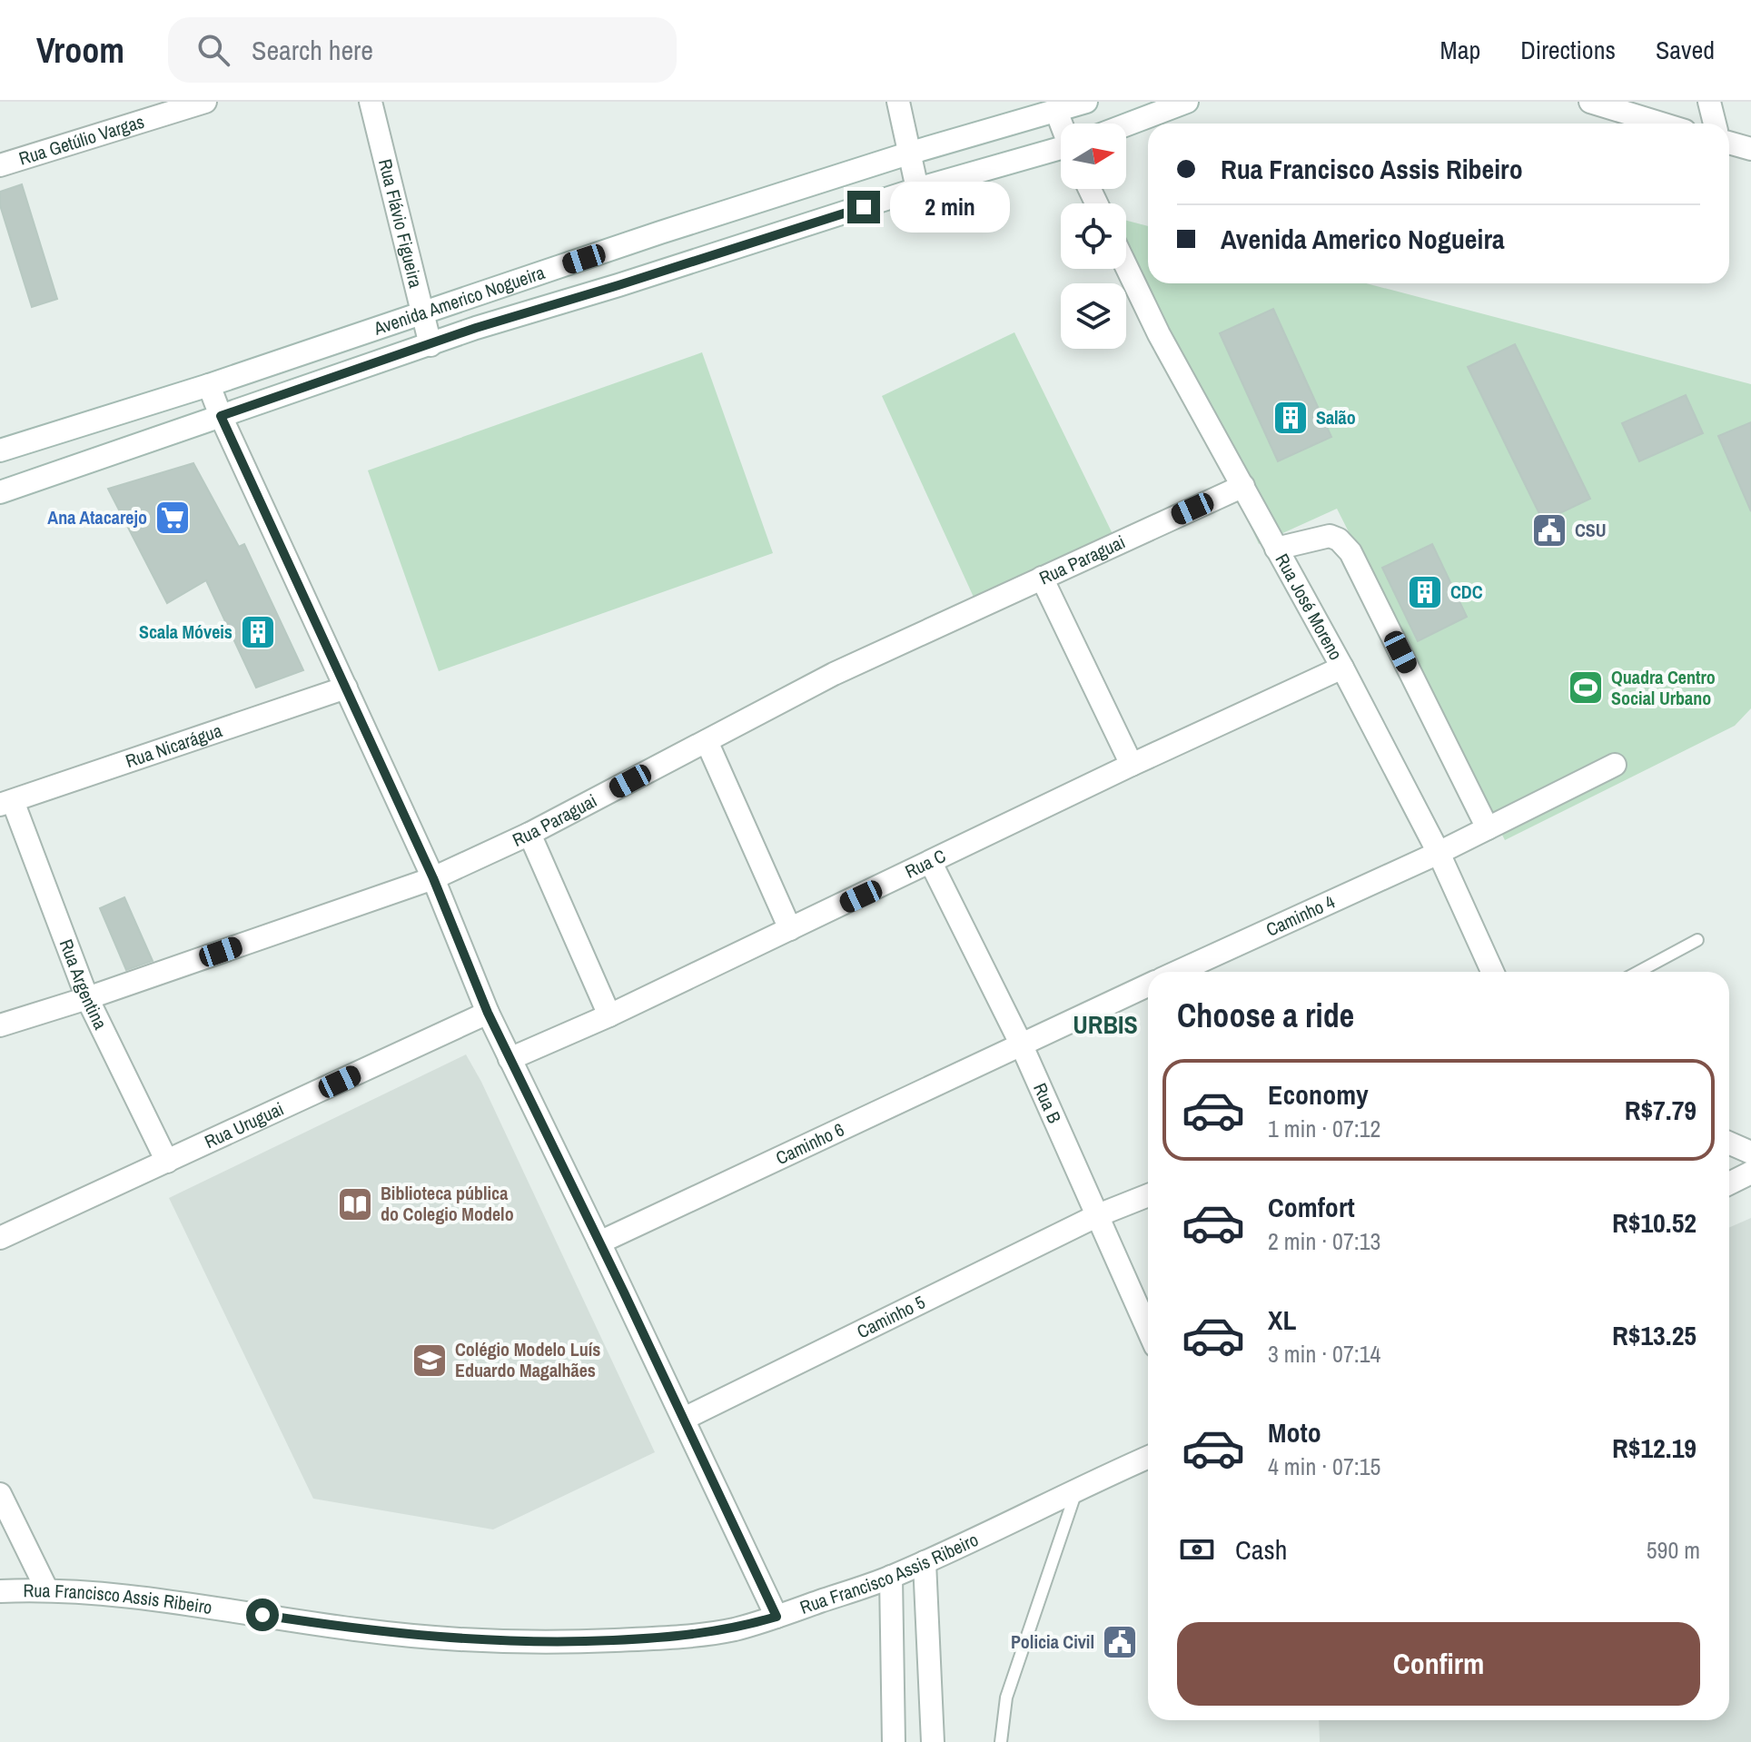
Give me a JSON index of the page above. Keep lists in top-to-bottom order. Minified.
{"streets":{"street":["Rua Getúlio Vargas","Rua Flávio Figueira","Avenida Americo Nogueira","Rua Paraguai","Rua José Moreno","Rua Nicarágua","Rua C","Caminho 4","Rua Argentina","Rua B","Rua Uruguai","Caminho 6","Caminho 5","Rua Francisco Assis Ribeiro"]},"crossings":[["Rua Flávio Figueira","Avenida Americo Nogueira"],["Rua Paraguai","Rua José Moreno"],["Rua Paraguai","Rua Argentina"],["Rua José Moreno","Rua C"],["Rua José Moreno","Caminho 4"],["Rua Nicarágua","Rua Argentina"],["Rua C","Rua B"],["Rua Argentina","Rua Uruguai"],["Rua B","Caminho 6"],["Rua B","Caminho 5"]],"districts":["URBIS"],"places":{"building":["Salão","CDC","Scala Móveis"],"supermarket":["Ana Atacarejo"],"public building":["CSU","Policia Civil"],"sports":["Quadra Centro Social Urbano"],"library":["Biblioteca pública do Colegio Modelo"],"school or university":["Colégio Modelo Luís Eduardo Magalhães"]},"north":"right","page":{"header":"Vroom","search":"Search here","nav":["Map","Directions","Saved"],"banner":["Rua Francisco Assis Ribeiro","Avenida Americo Nogueira"],"bubble":"2 min","heading":"Choose a ride","list":[{"name":"Economy","note":"1 min · 07:12","value":"R$7.79"},{"name":"Comfort","note":"2 min · 07:13","value":"R$10.52"},{"name":"XL","note":"3 min · 07:14","value":"R$13.25"},{"name":"Moto","note":"4 min · 07:15","value":"R$12.19"}],"pay":["Cash","590 m"],"buttons":"Confirm"}}
